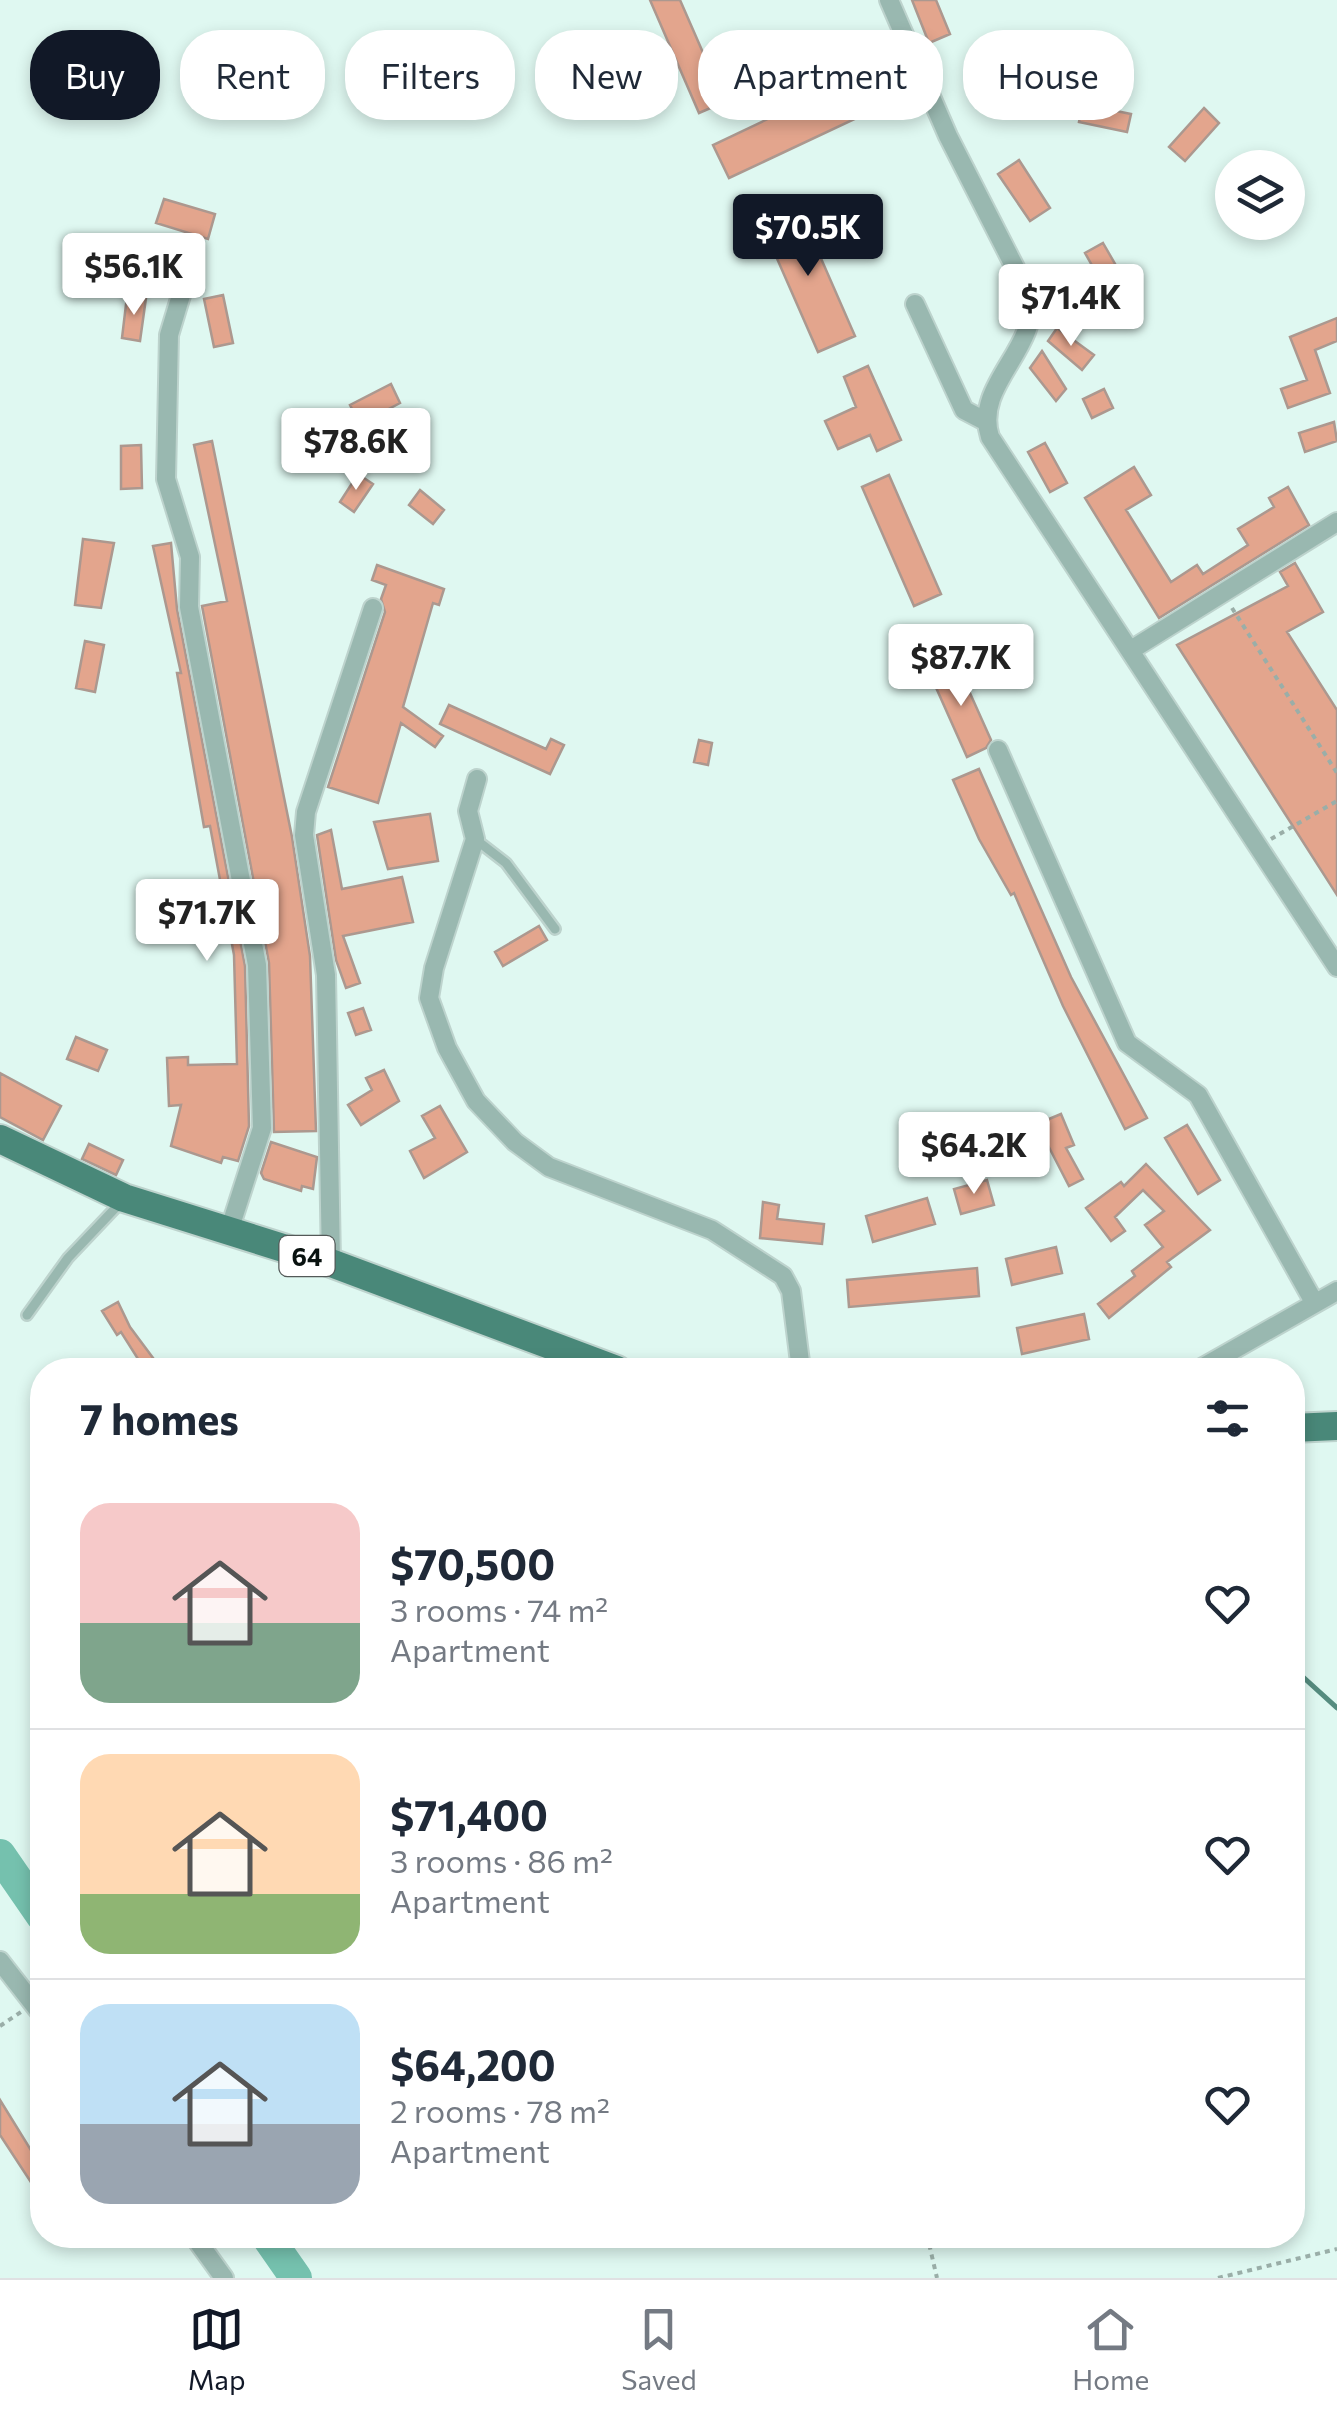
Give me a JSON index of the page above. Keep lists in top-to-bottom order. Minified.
{"streets":{"main road":["64"]},"page":{"chip":["Buy","Rent","Filters","New","Apartment","House"],"price":["$70.5K","$56.1K","$71.4K","$78.6K","$87.7K","$71.7K","$64.2K"],"heading":"7 homes","list":[{"name":"$70,500","note":"3 rooms · 74 m² · Apartment"},{"name":"$71,400","note":"3 rooms · 86 m² · Apartment"},{"name":"$64,200","note":"2 rooms · 78 m² · Apartment"}],"tabs":["Map","Saved","Home"]}}
